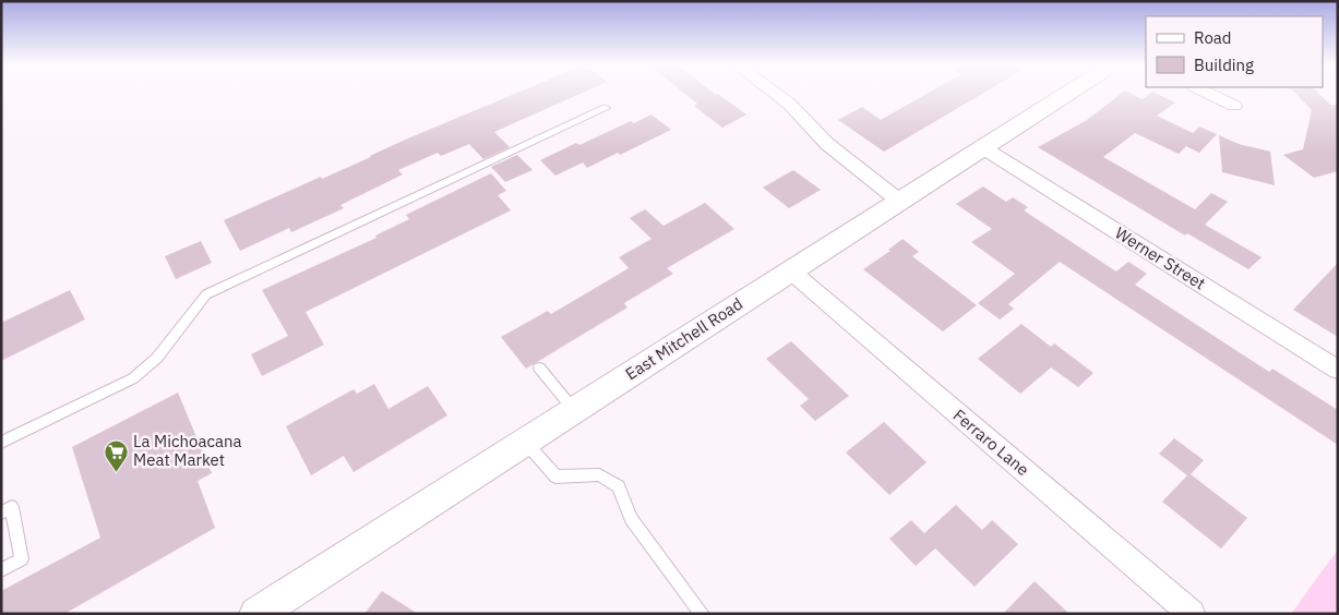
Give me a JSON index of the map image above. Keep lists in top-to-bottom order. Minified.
{"streets":{"street":["Werner Street","East Mitchell Road","Ferraro Lane"]},"crossings":[["Werner Street","East Mitchell Road"],["East Mitchell Road","Ferraro Lane"]],"places":{"supermarket":["La Michoacana Meat Market"]},"legend":["Road","Building"]}
